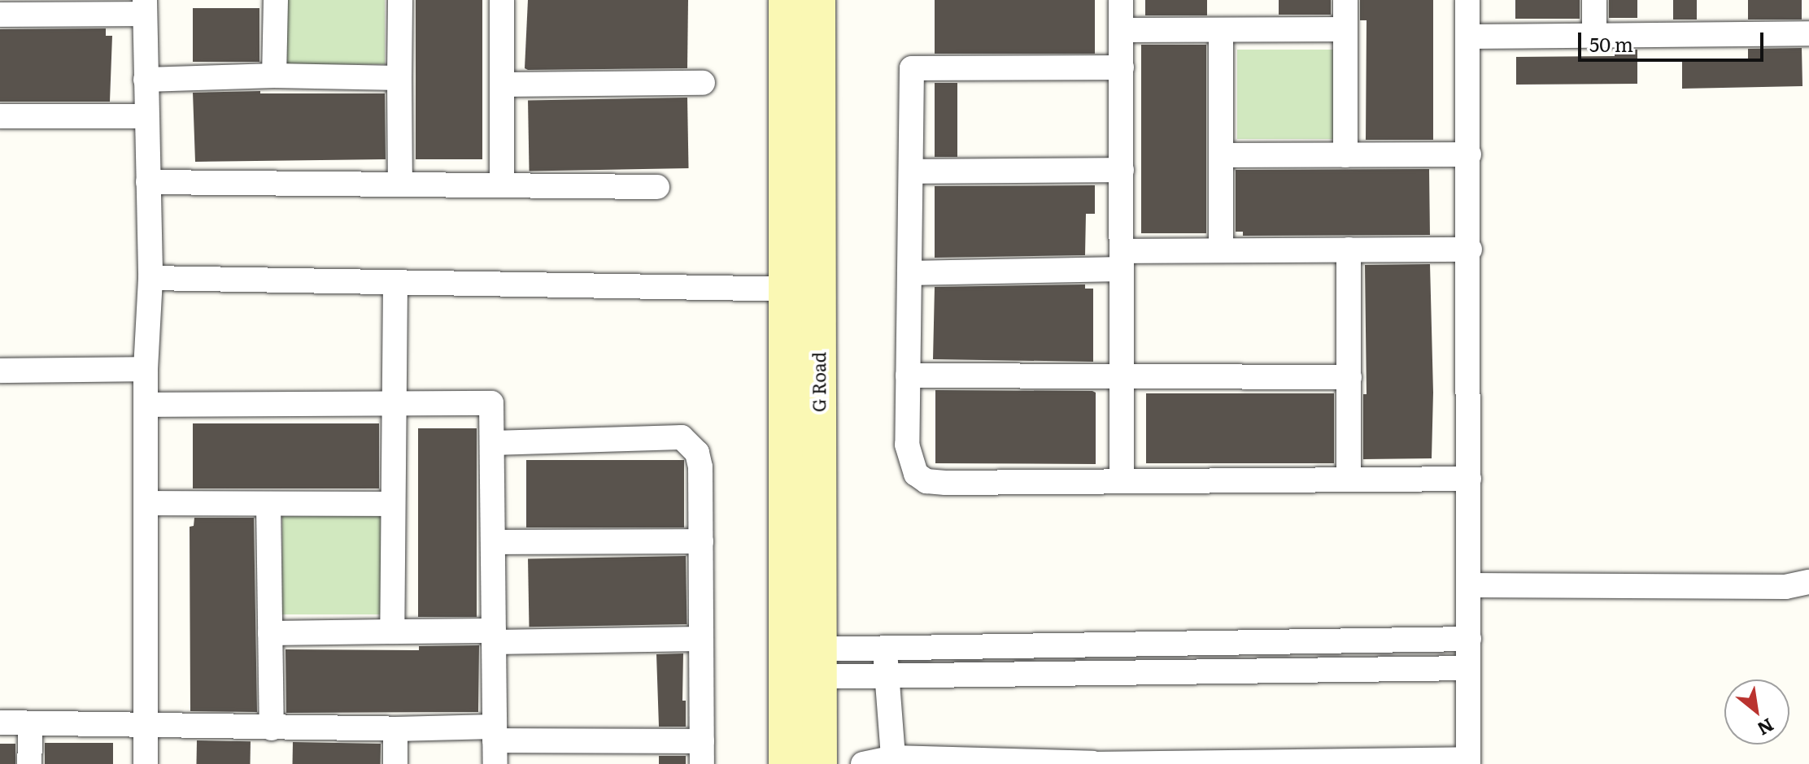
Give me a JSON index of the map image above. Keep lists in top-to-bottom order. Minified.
{"streets":{"street":["G Road"]},"scale_bar":"50 m","north":"bottom right"}
